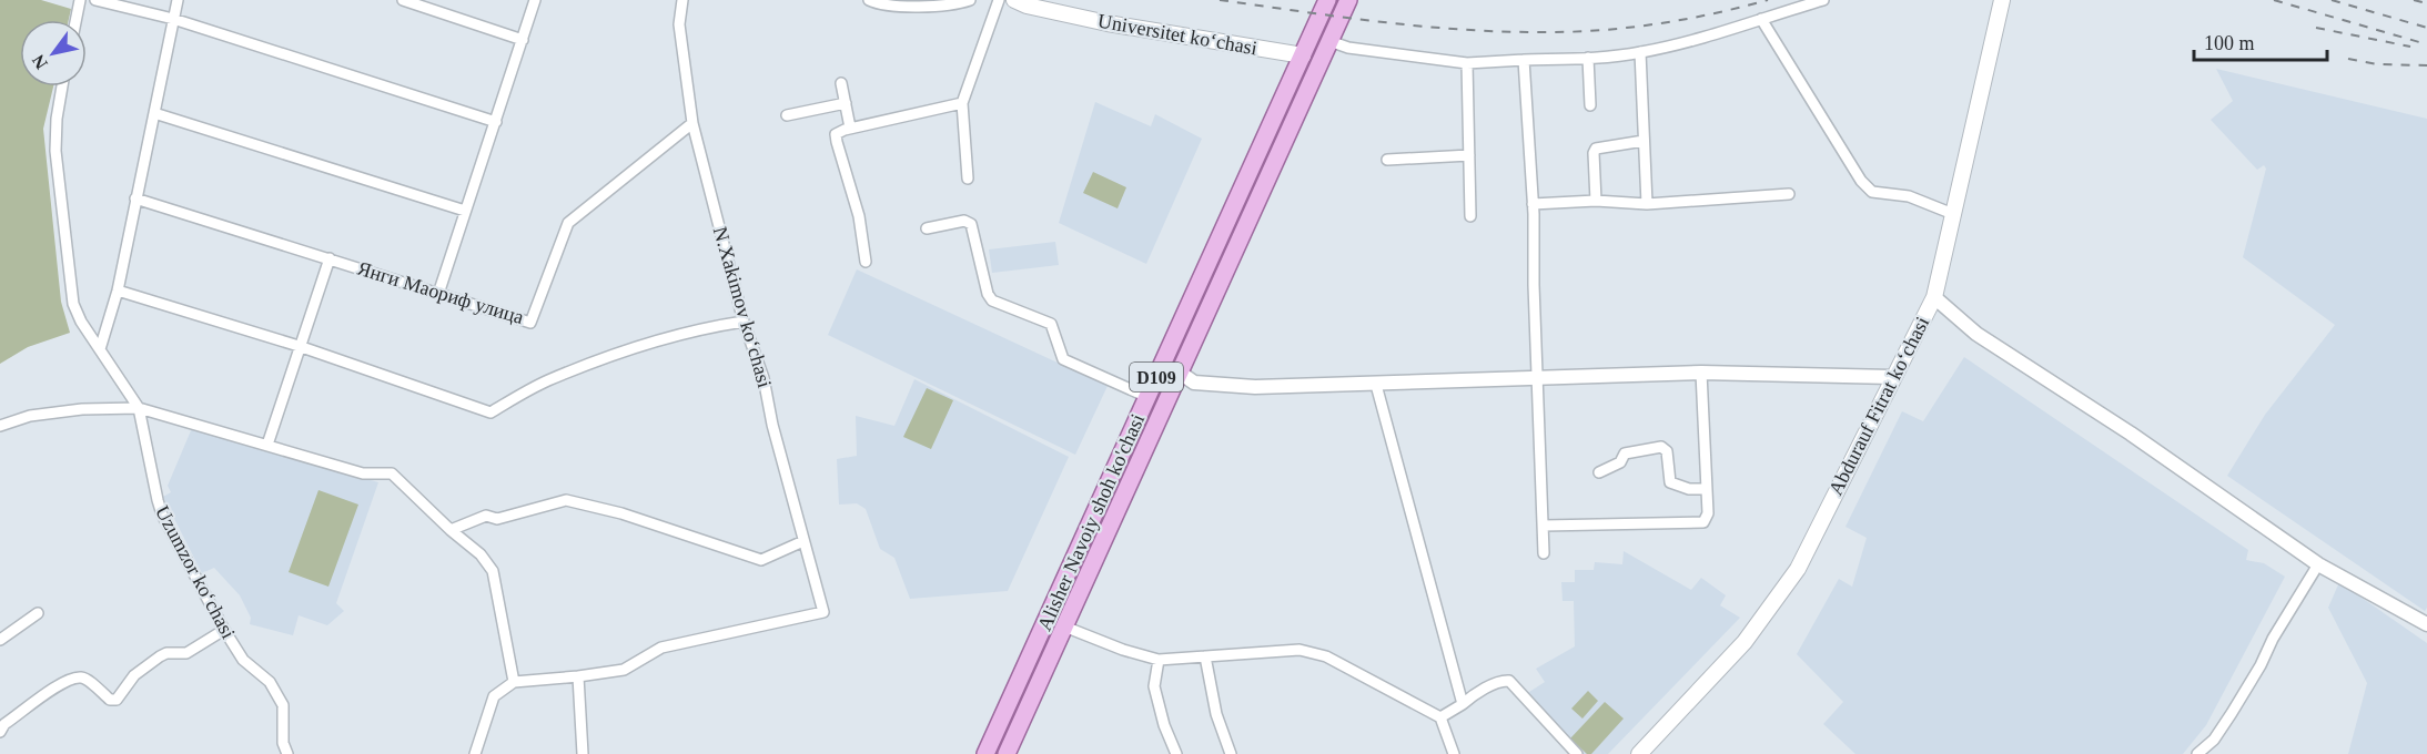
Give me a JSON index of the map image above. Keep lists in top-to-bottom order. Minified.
{"streets":{"main road":["Universitet kо‘chasi","D109","Abdurauf Fitrat koʻchasi","Alisher Navoiy shoh ko'chasi"],"street":["Янги Маориф улица","N.Xakimov koʻchasi","Uzumzor koʻchasi"]},"crossings":[["Universitet kо‘chasi","Alisher Navoiy shoh ko'chasi"],["Янги Маориф улица","N.Xakimov koʻchasi"]],"scale_bar":"100 m","north":"bottom left"}
